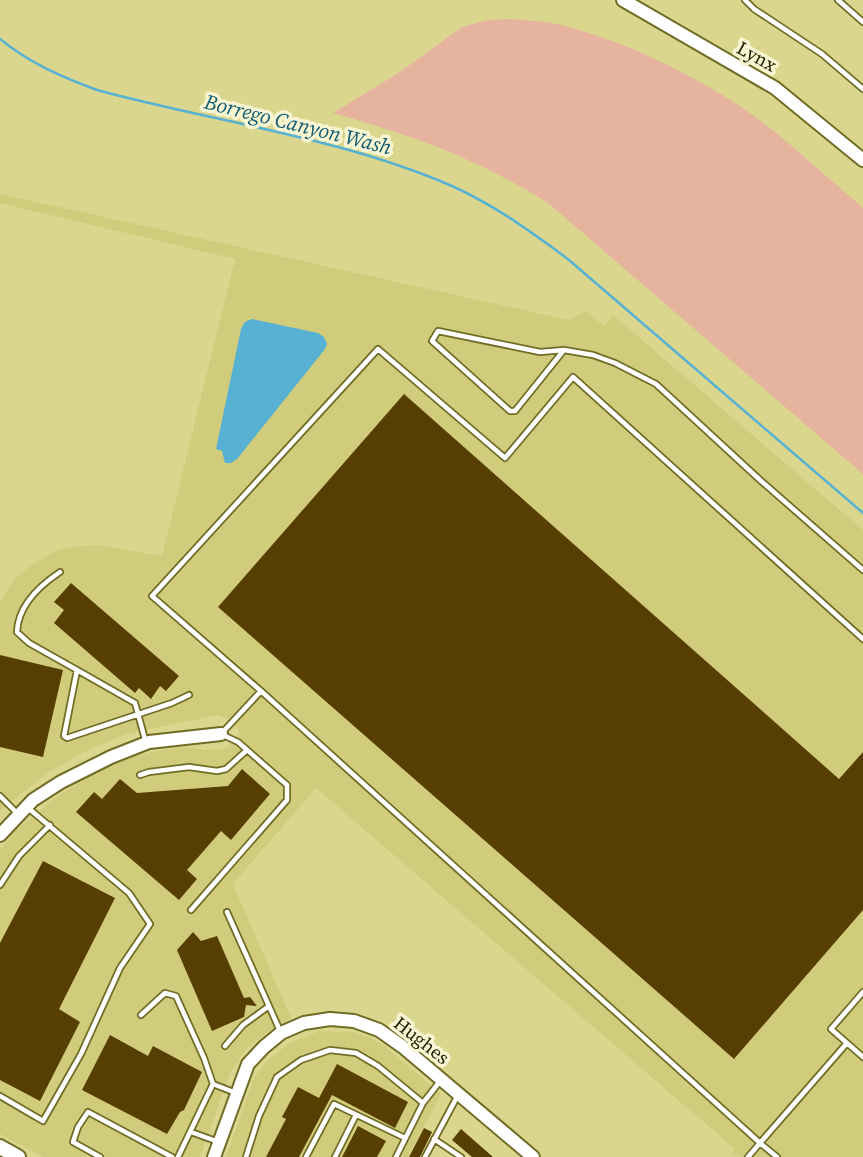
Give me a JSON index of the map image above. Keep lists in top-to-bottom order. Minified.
{"streets":{"street":["Lynx","Hughes"]},"water":["Borrego Canyon Wash"]}
